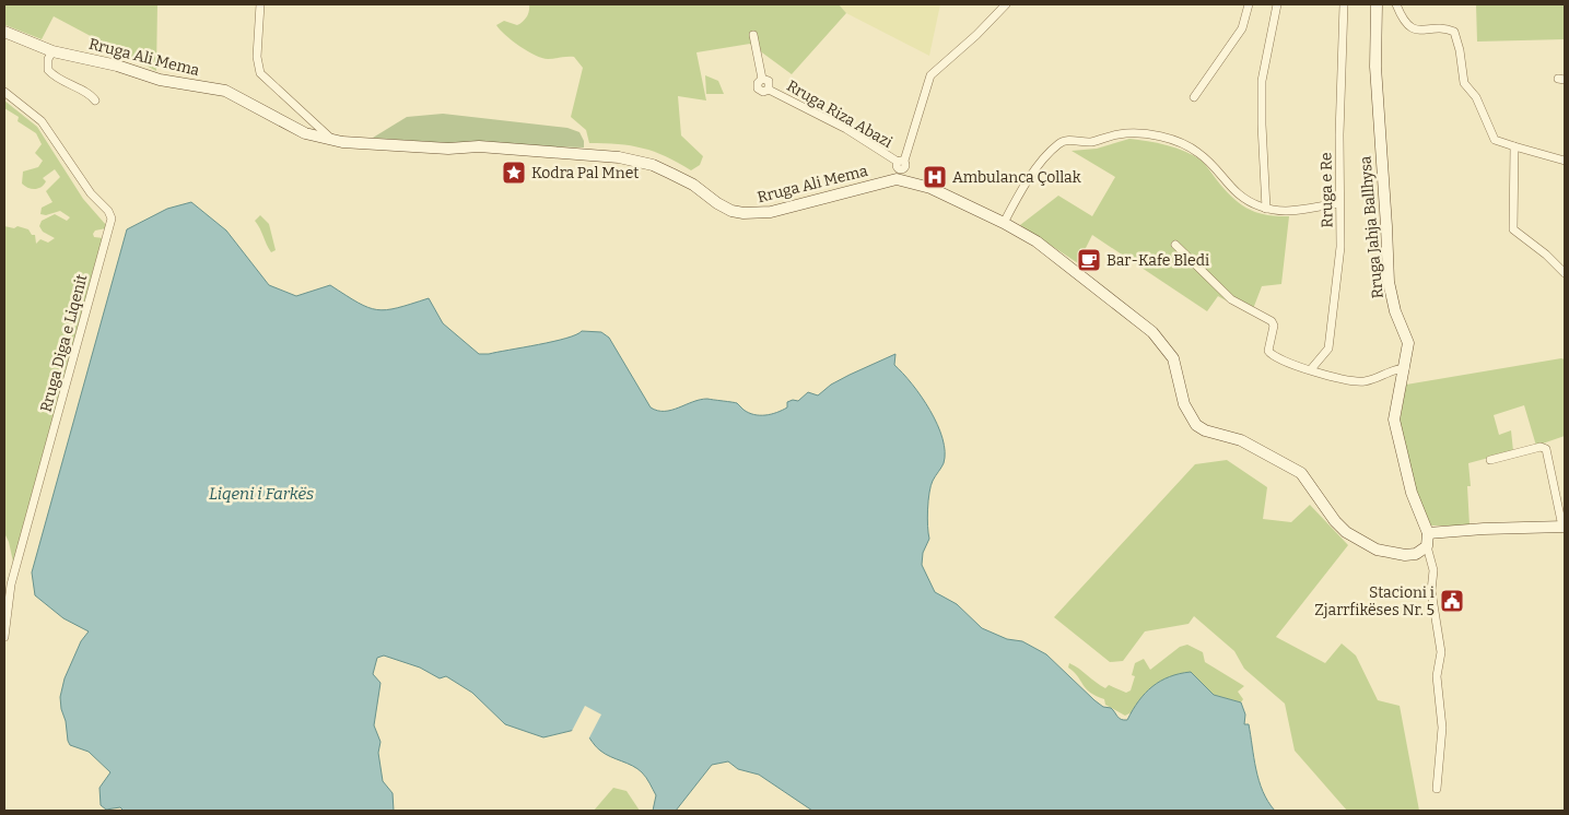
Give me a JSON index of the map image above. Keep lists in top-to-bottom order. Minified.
{"streets":{"street":["Rruga Ali Mema","Rruga Riza Abazi","Rruga e Re","Rruga Jahja Ballhysa","Rruga Diga e Liqenit"]},"crossings":[["Rruga Ali Mema","Rruga Riza Abazi"]],"water":["Liqeni i Farkës"],"places":{"place":["Kodra Pal Mnet"],"hospital":["Ambulanca Çollak"],"cafe":["Bar-Kafe Bledi"],"public building":["Stacioni i Zjarrfikëses Nr. 5"]}}
